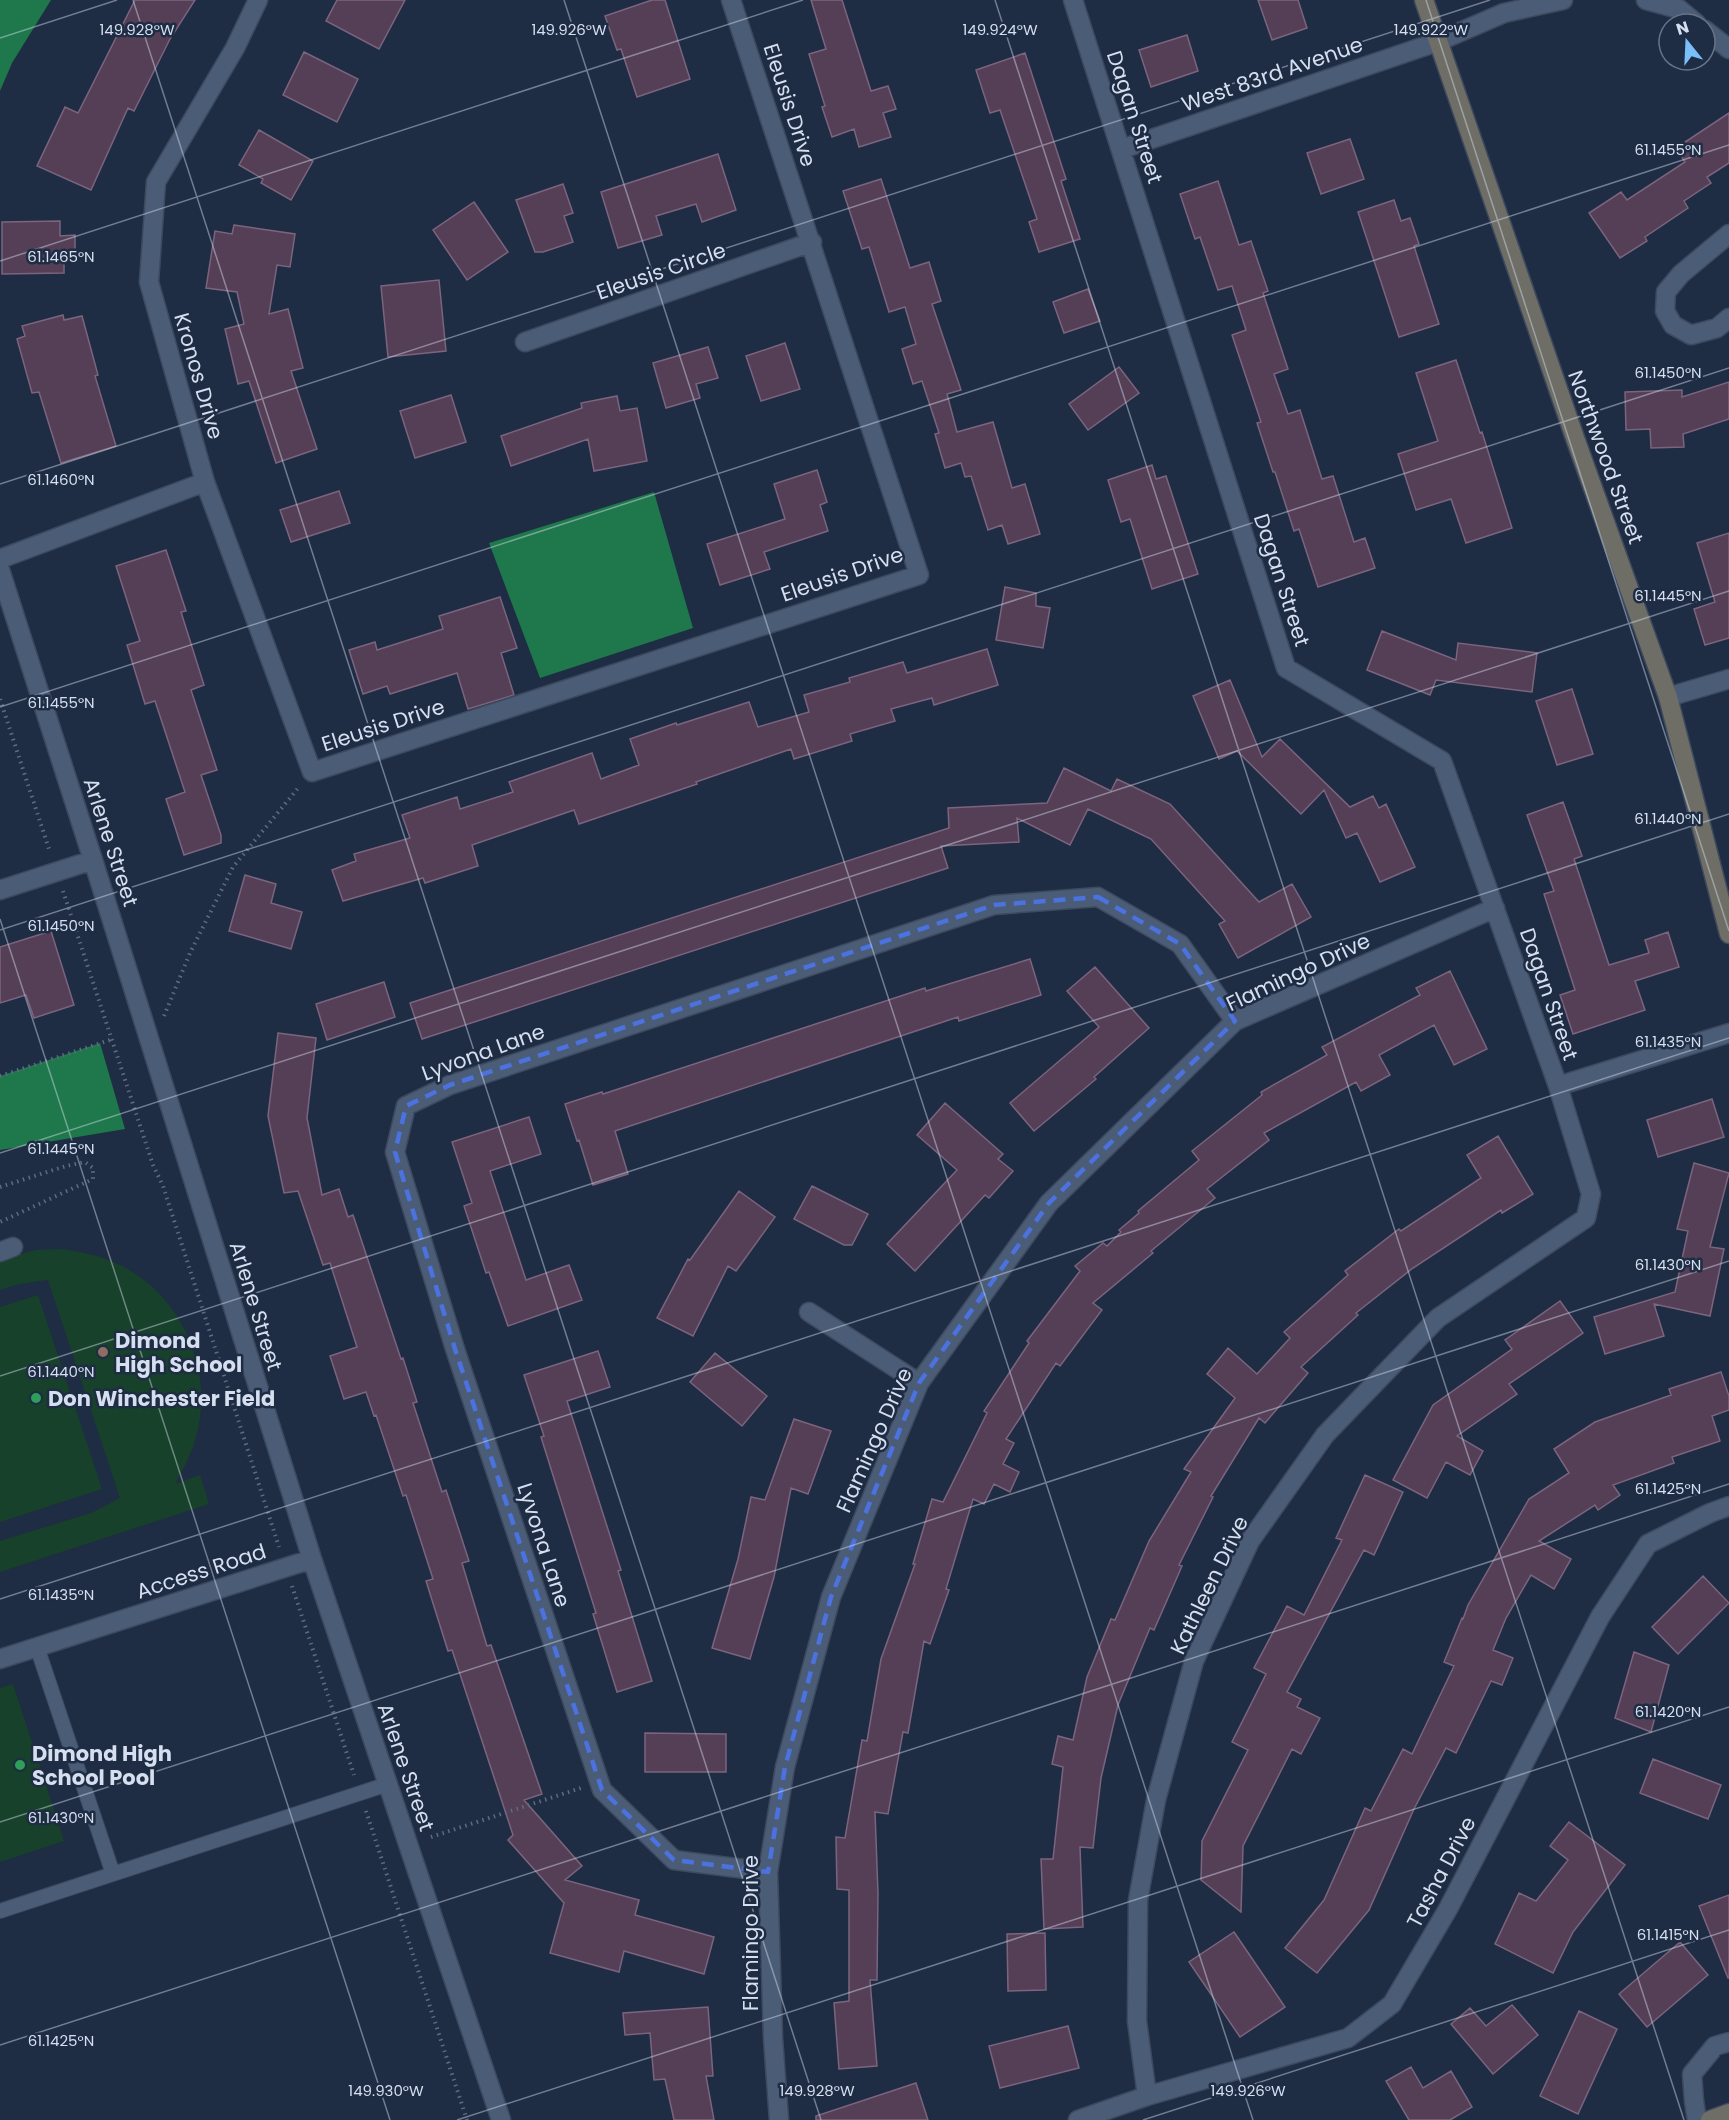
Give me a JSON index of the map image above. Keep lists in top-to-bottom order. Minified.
{"streets":{"street":["West 83rd Avenue","Eleusis Drive","Dagan Street","Eleusis Circle","Kronos Drive","Northwood Street","Arlene Street","Flamingo Drive","Lyvona Lane","Access Road","Kathleen Drive","Tasha Drive"]},"crossings":[["West 83rd Avenue","Dagan Street"],["West 83rd Avenue","Northwood Street"],["Eleusis Drive","Eleusis Circle"],["Eleusis Drive","Kronos Drive"],["Dagan Street","Flamingo Drive"],["Dagan Street","Kathleen Drive"],["Arlene Street","Access Road"],["Flamingo Drive","Lyvona Lane"],["Kathleen Drive","Tasha Drive"]],"places":["Dimond High School","Don Winchester Field","Dimond High School Pool"],"north":"top","coordinates":["149.928°W","149.926°W","149.924°W","149.922°W","61.1455°N","61.1465°N","61.1450°N","61.1460°N","61.1445°N","61.1440°N","61.1435°N","61.1430°N","61.1425°N","61.1420°N","61.1415°N","149.930°W"]}
